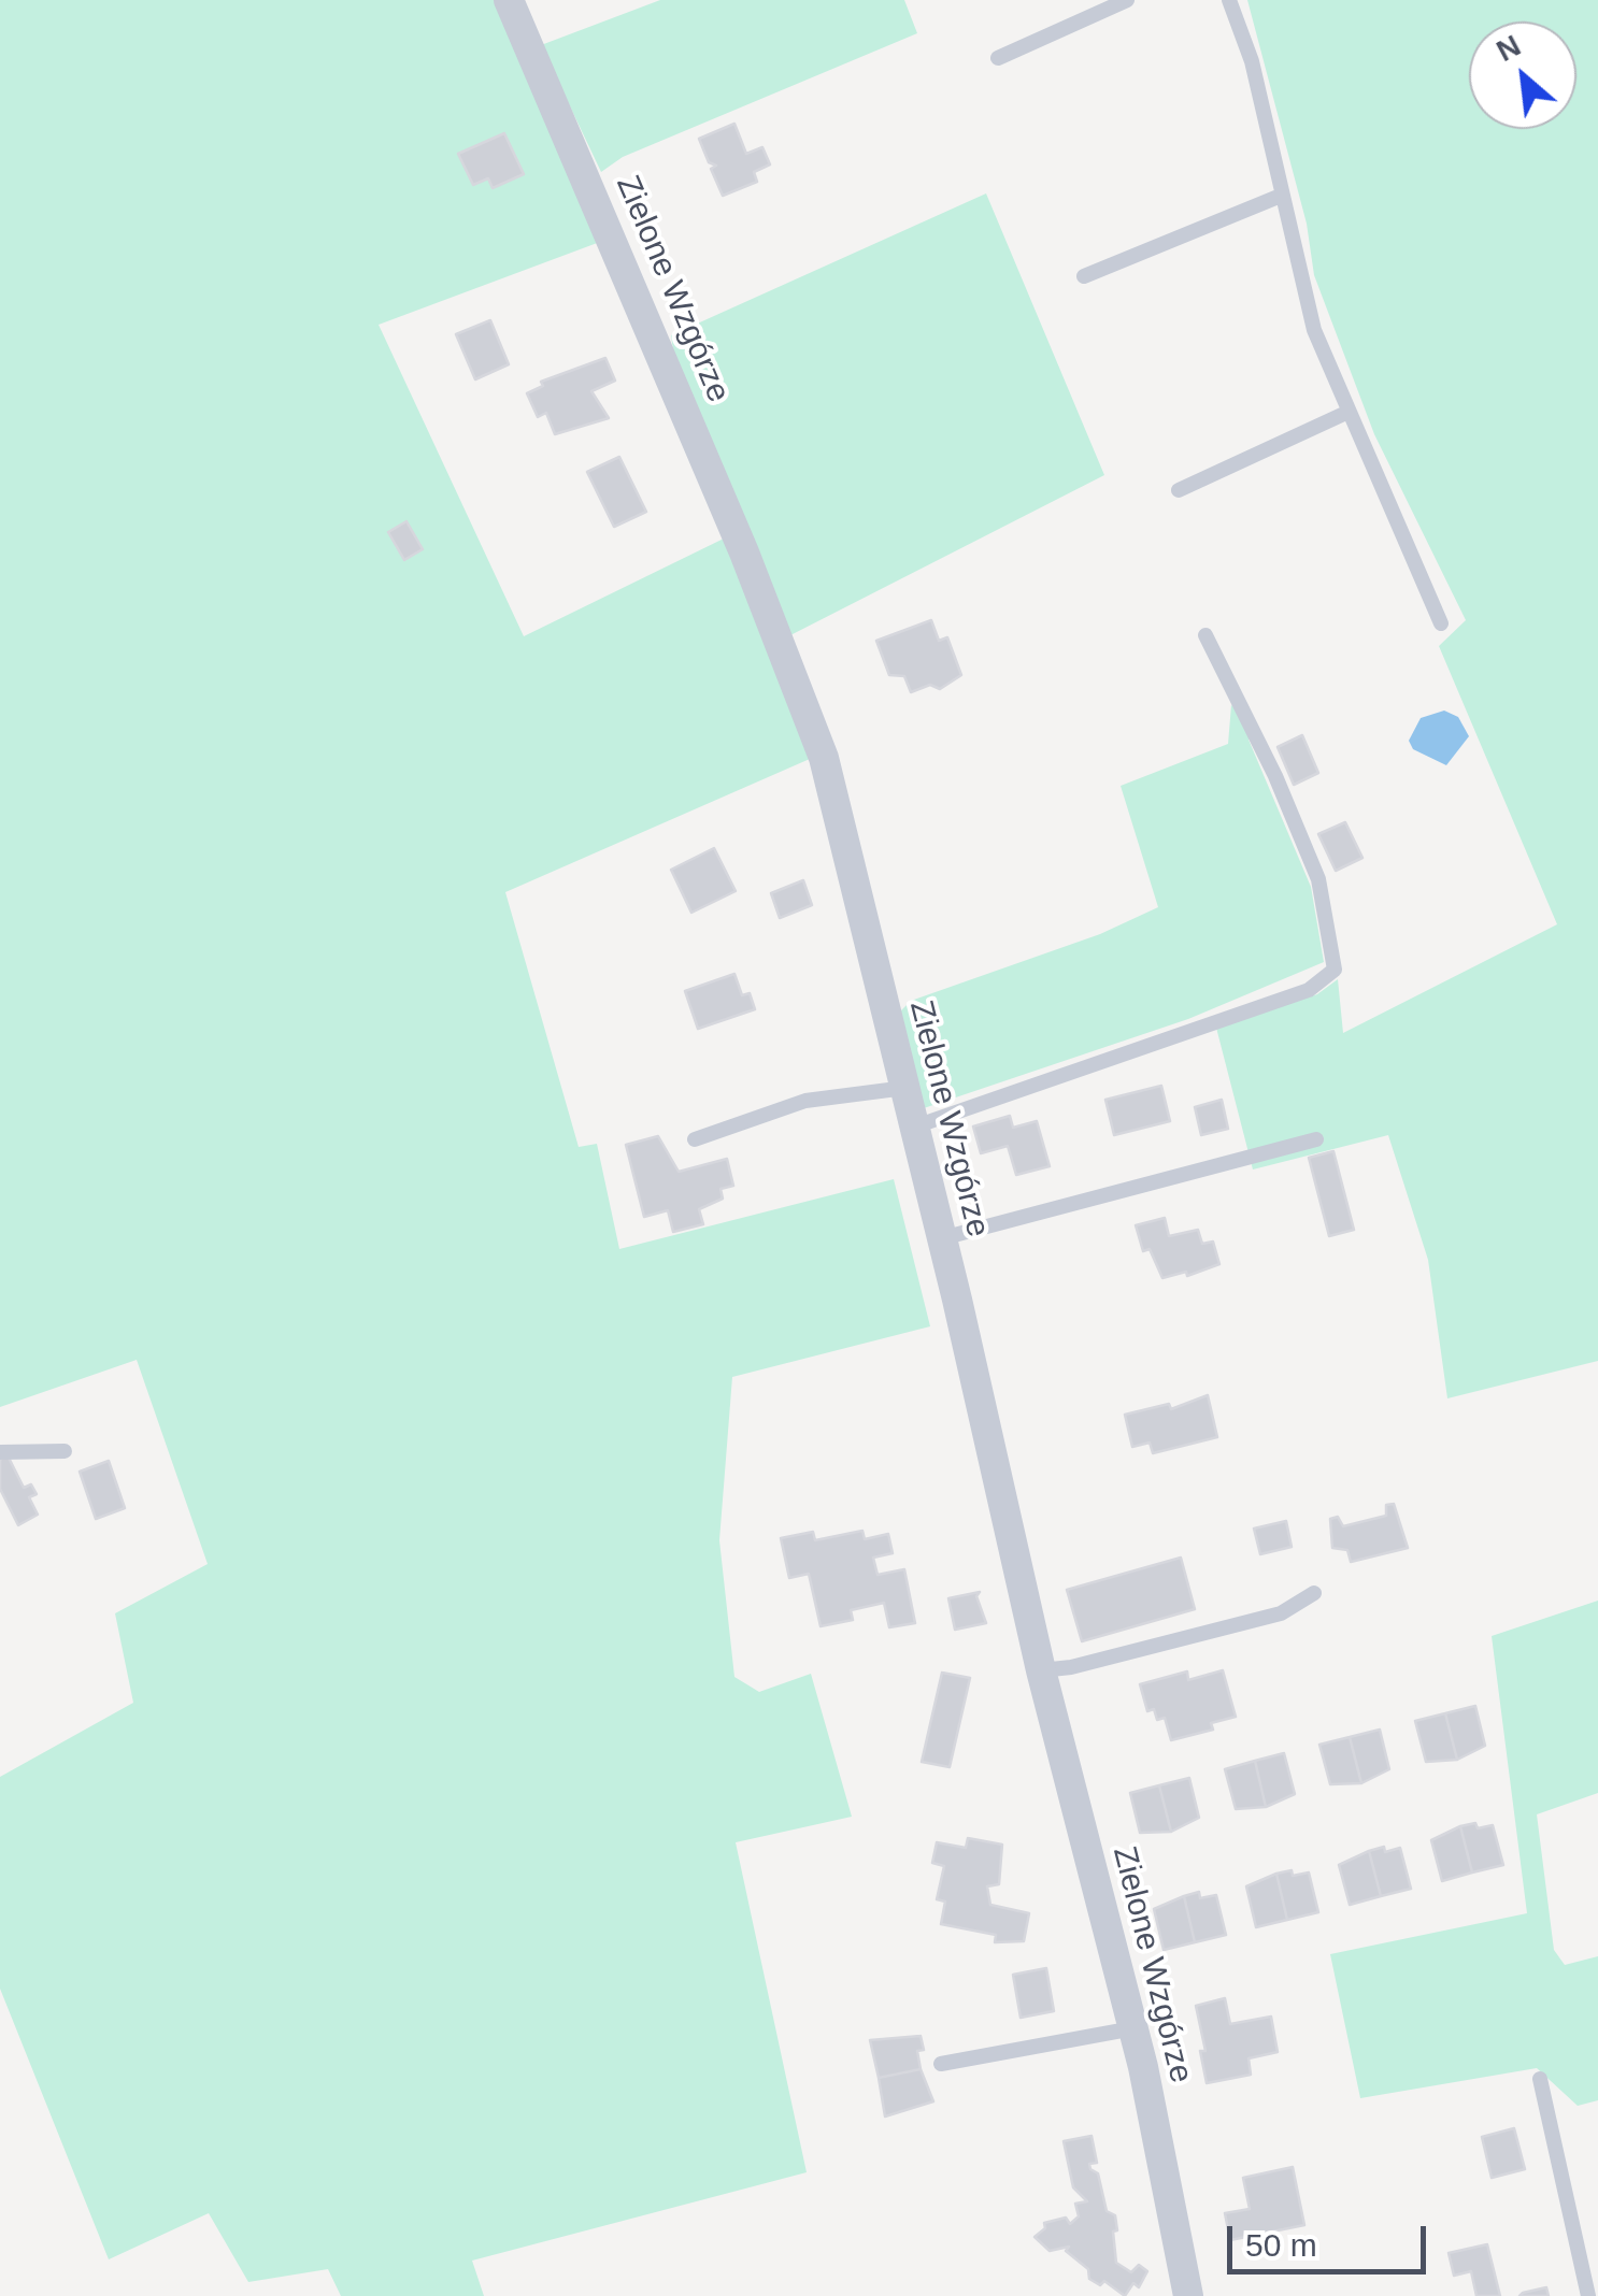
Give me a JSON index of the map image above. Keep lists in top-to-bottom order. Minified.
{"streets":{"street":["Zielone Wzgórze"]},"scale_bar":"50 m","north":"top left"}
